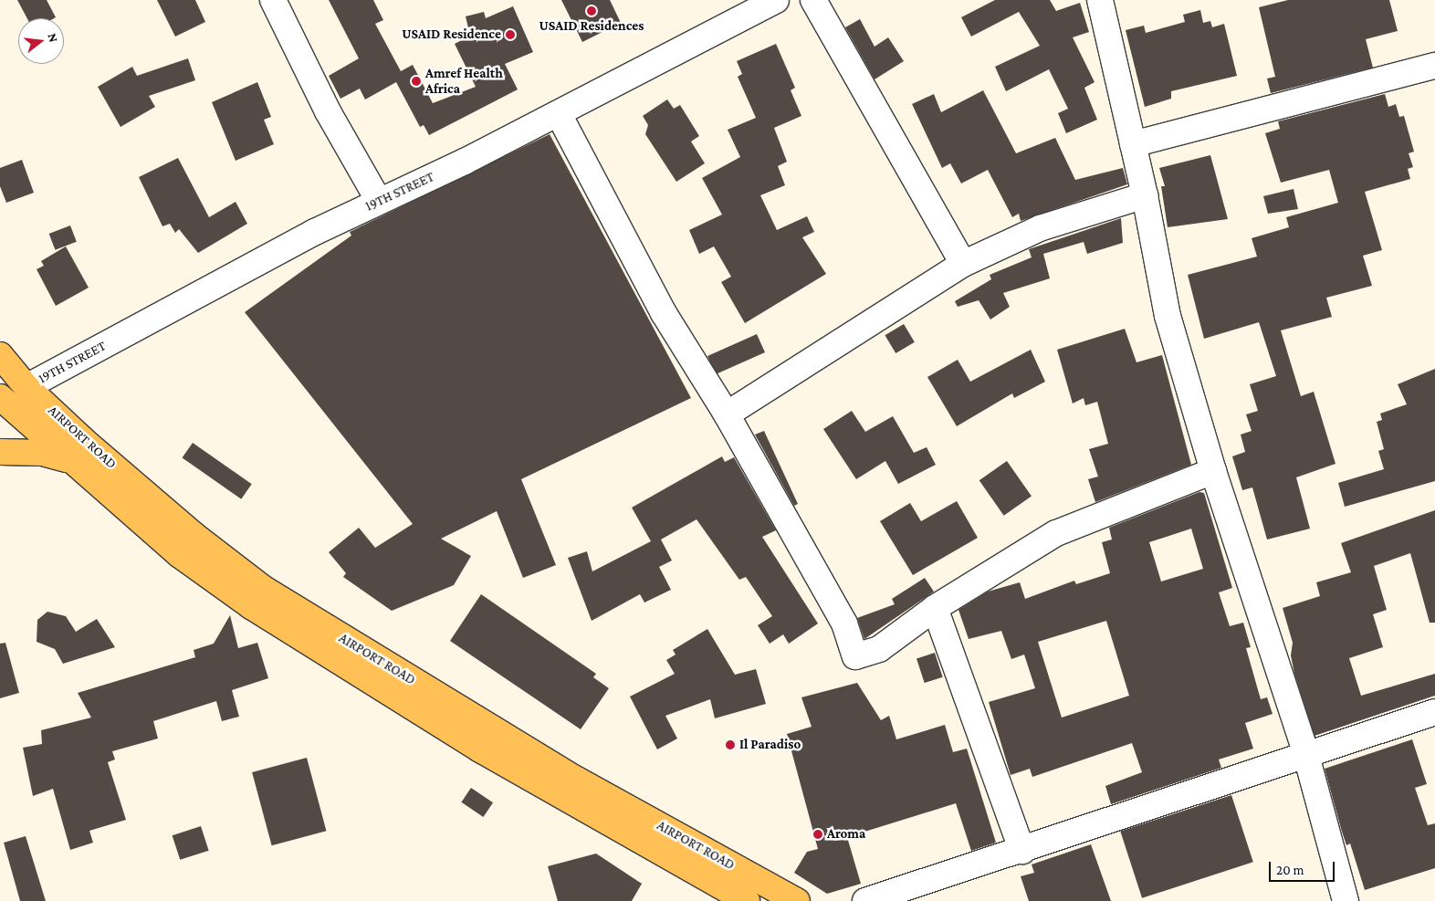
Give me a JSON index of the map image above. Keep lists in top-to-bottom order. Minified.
{"streets":{"main road":["AIRPORT ROAD"],"street":["19TH STREET"]},"crossings":[["19TH STREET","AIRPORT ROAD"]],"places":["USAID Residences","USAID Residence","Amref Health Africa","Il Paradiso","Aroma"],"scale_bar":"20 m","north":"right"}
